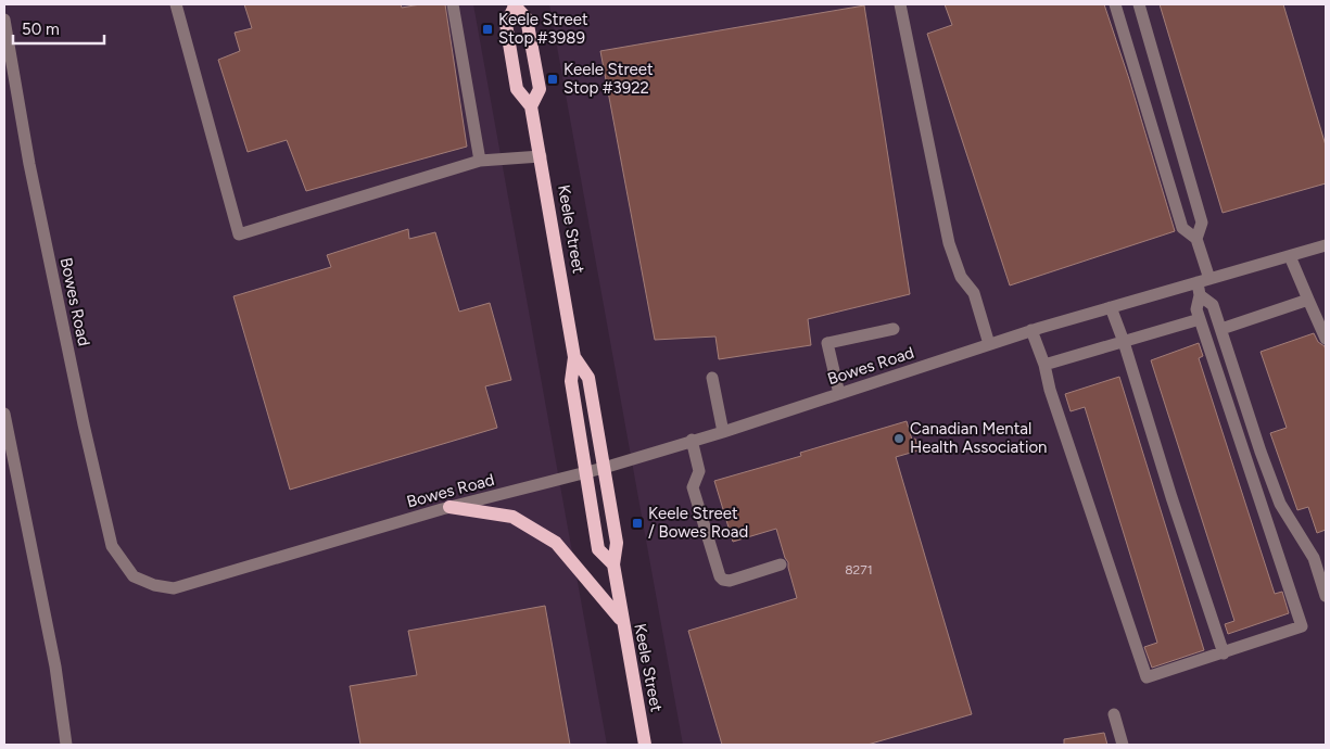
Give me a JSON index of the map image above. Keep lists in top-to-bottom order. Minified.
{"streets":{"main road":["Keele Street"],"street":["Bowes Road"]},"crossings":[["Keele Street","Bowes Road"]],"places":{"transit":["Keele Street Stop #3989","Keele Street Stop #3922","Keele Street / Bowes Road"],"other":["Canadian Mental Health Association"]},"house_numbers":["8271"],"scale_bar":"50 m"}
